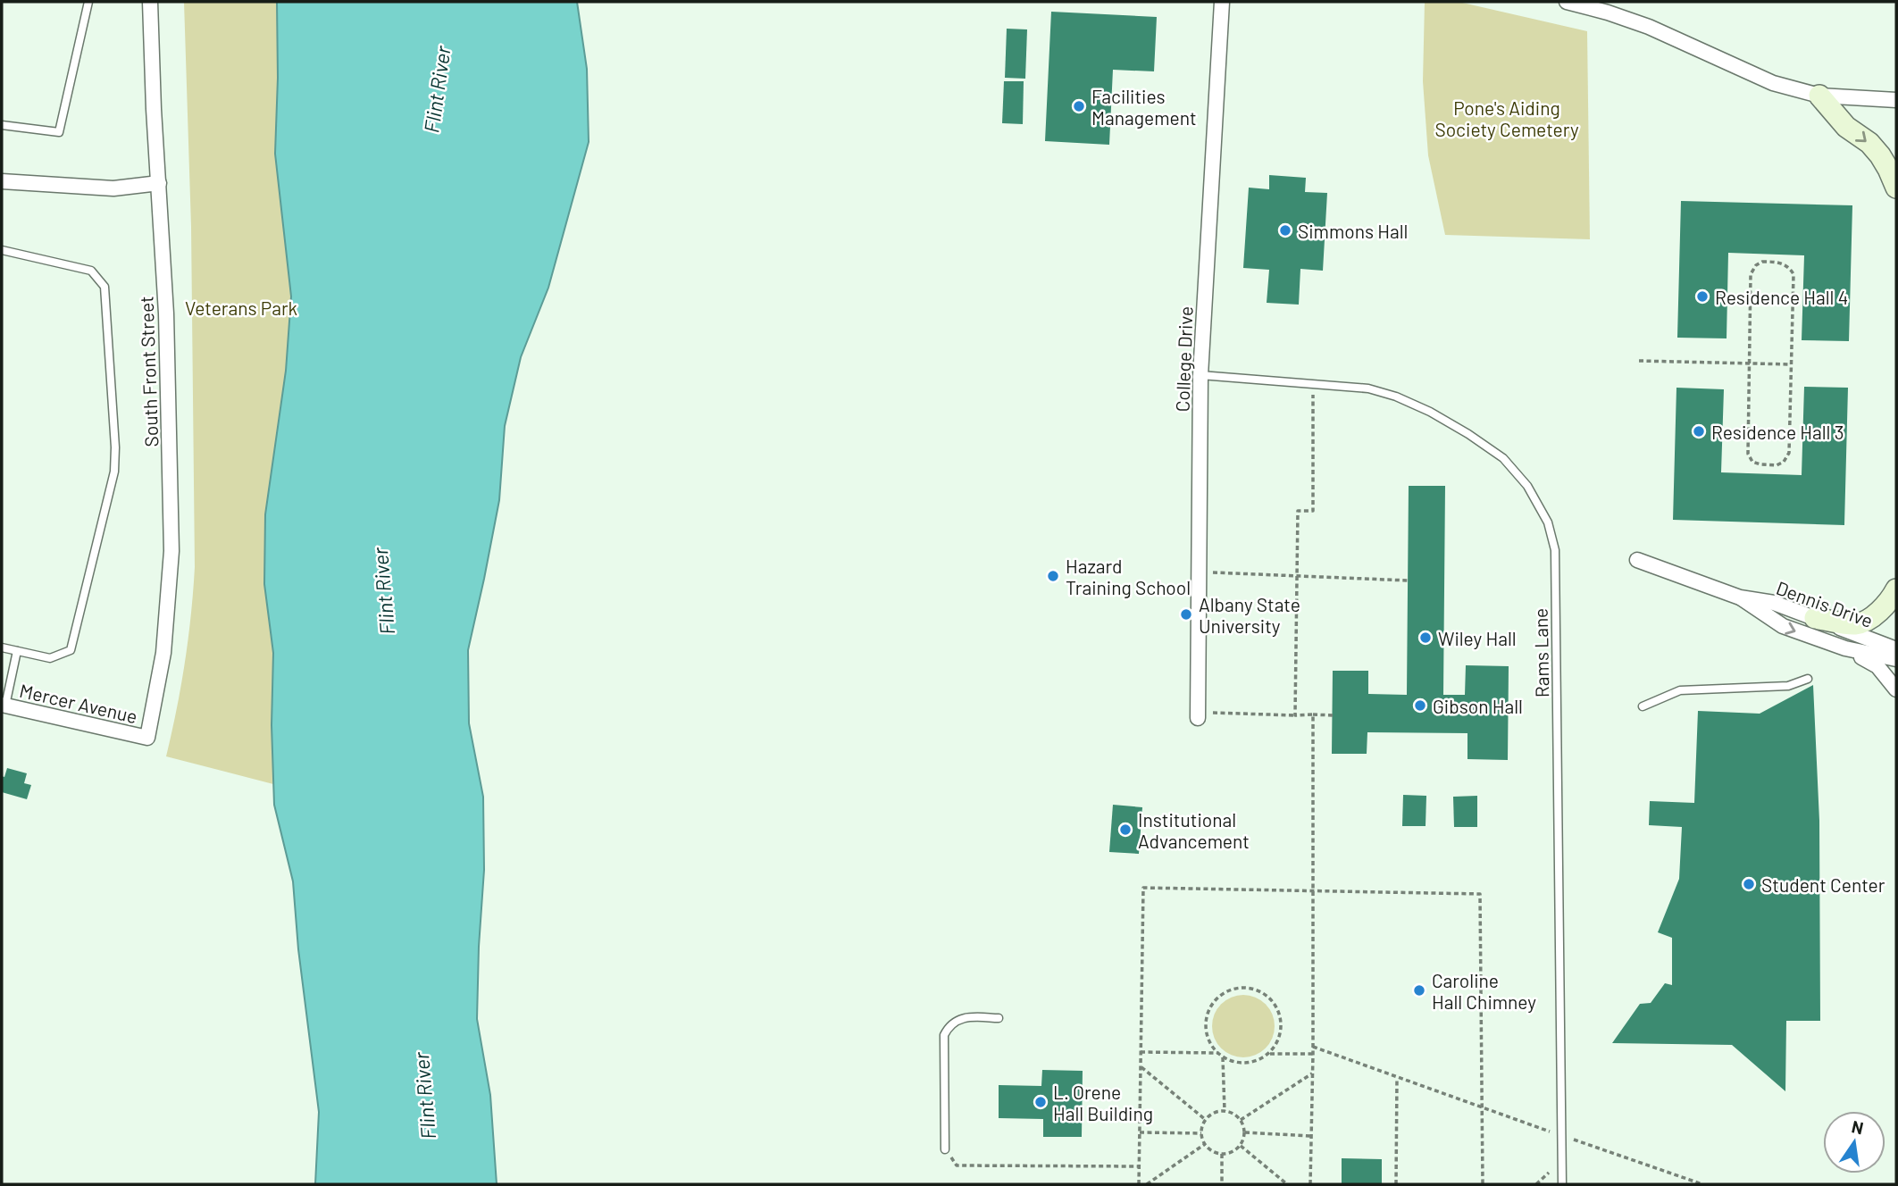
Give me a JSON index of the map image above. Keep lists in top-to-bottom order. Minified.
{"streets":{"street":["College Drive","South Front Street","Dennis Drive","Mercer Avenue"],"lane":["Rams Lane"]},"crossings":[["College Drive","Rams Lane"],["South Front Street","Mercer Avenue"]],"water":["Flint River"],"parks":["Pone's Aiding Society Cemetery","Veterans Park"],"places":["Facilities Management","Simmons Hall","Residence Hall 4","Residence Hall 3","Hazard Training School","Albany State University","Wiley Hall","Gibson Hall","Institutional Advancement","Student Center","Caroline Hall Chimney","L. Orene Hall Building"],"north":"top"}
